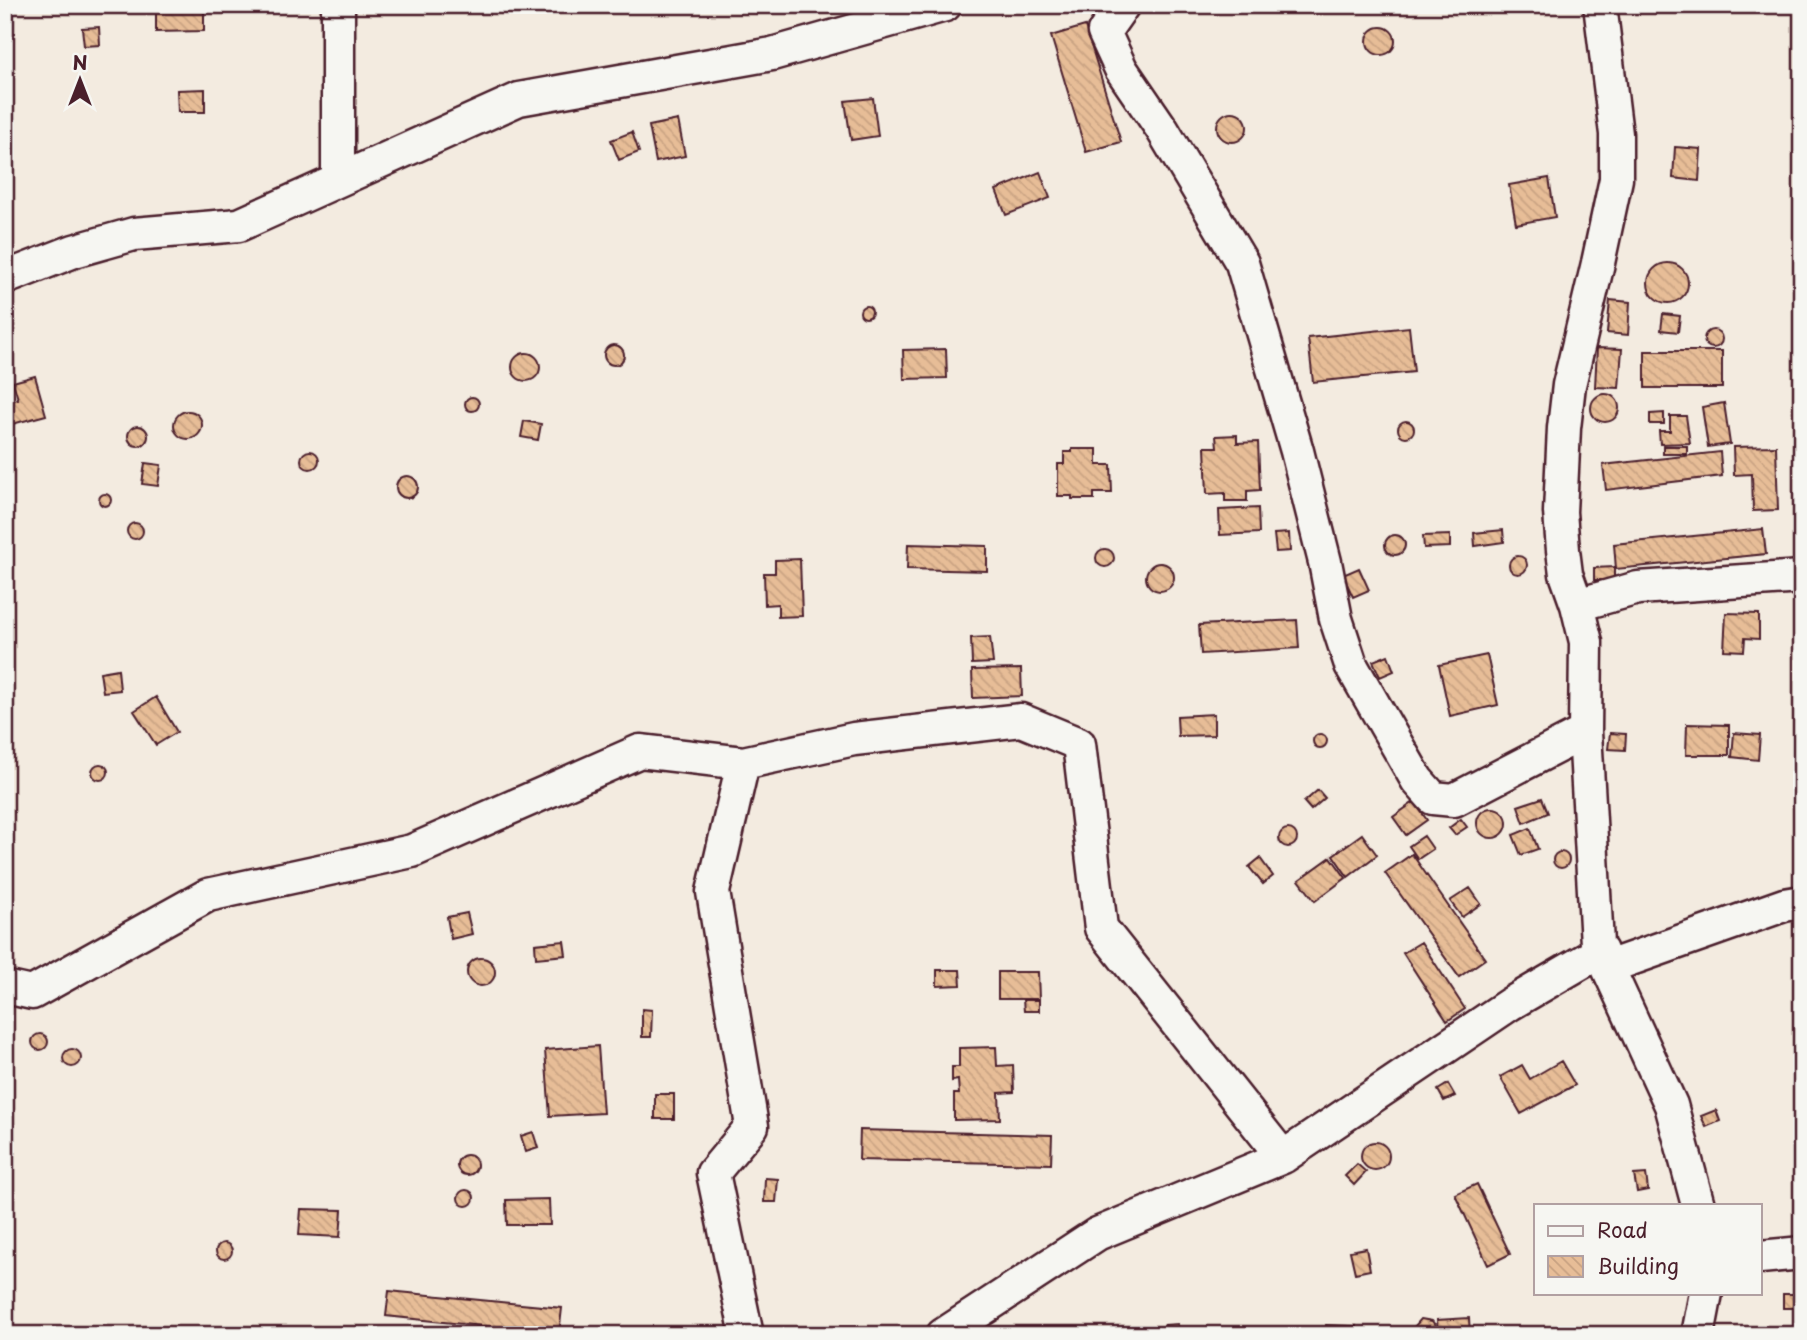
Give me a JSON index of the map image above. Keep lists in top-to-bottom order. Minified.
{"legend":["Road","Building"],"north":"top"}
